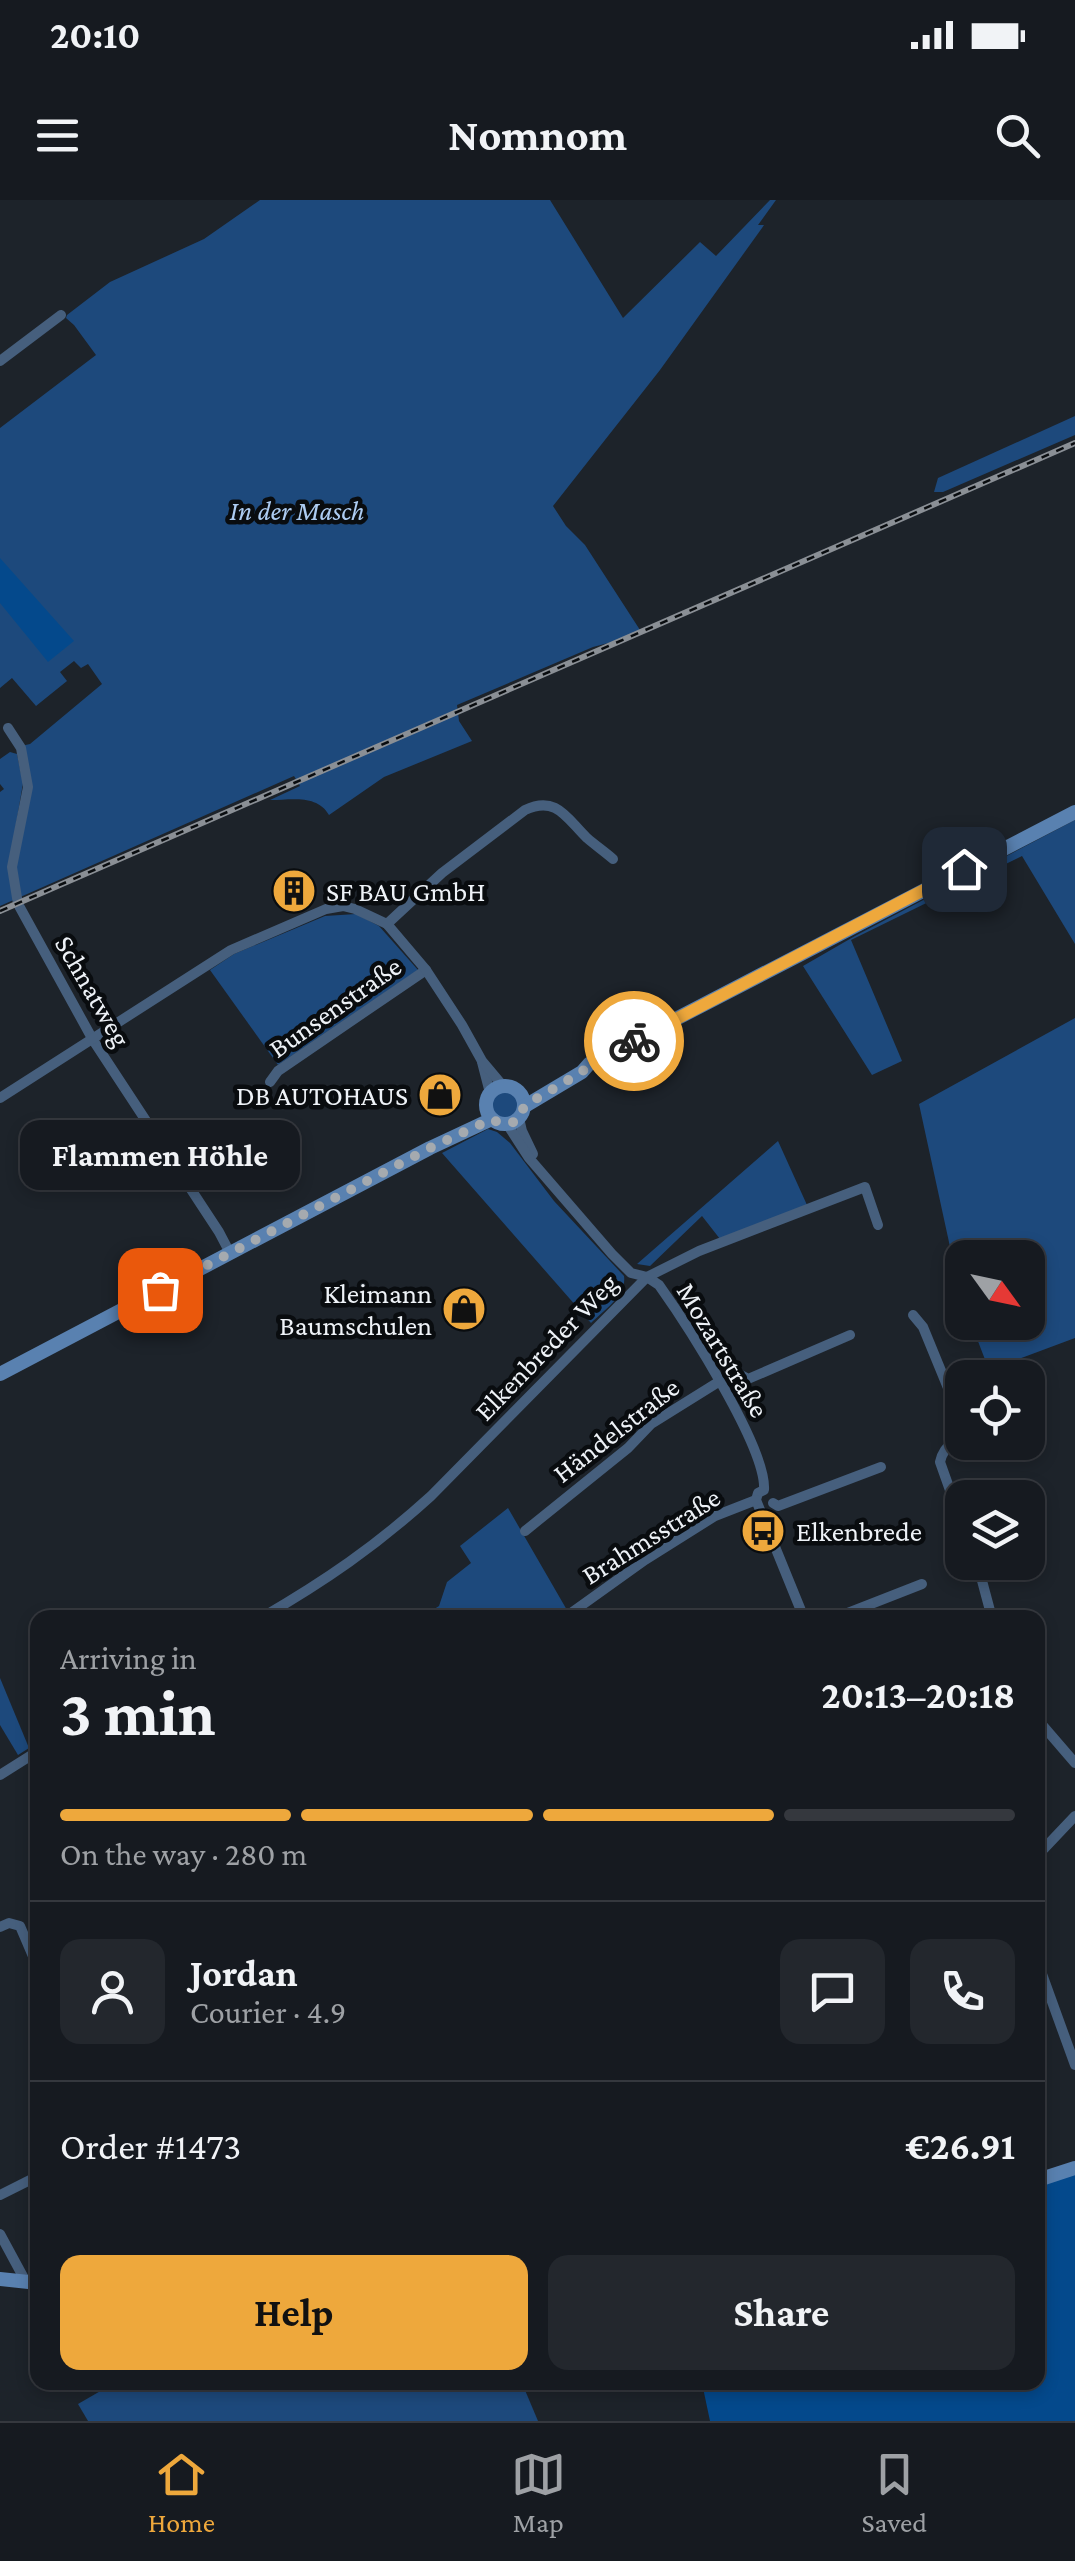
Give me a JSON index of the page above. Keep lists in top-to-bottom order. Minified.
{"streets":{"street":["Schnatweg","Bunsenstraße","Elkenbreder Weg","Mozartstraße","Händelstraße","Brahmsstraße"]},"crossings":[["Bunsenstraße","Mozartstraße"],["Elkenbreder Weg","Mozartstraße"],["Mozartstraße","Händelstraße"],["Mozartstraße","Brahmsstraße"]],"parks":["In der Masch"],"places":{"building":["SF BAU GmbH"],"shop":["DB AUTOHAUS","Kleimann Baumschulen"],"other":["Flammen Höhle"],"bus stop":["Elkenbrede"]},"north":"bottom right","page":{"status":"20:10","header":"Nomnom","bubble":"Flammen Höhle","heading":["3 min","Arriving in","20:13–20:18"],"panel":["Jordan","Courier · 4.9","Order #1473","€26.91"],"bar":"On the way · 280 m","buttons":["Help","Share"],"tabs":["Home","Map","Saved"]}}
